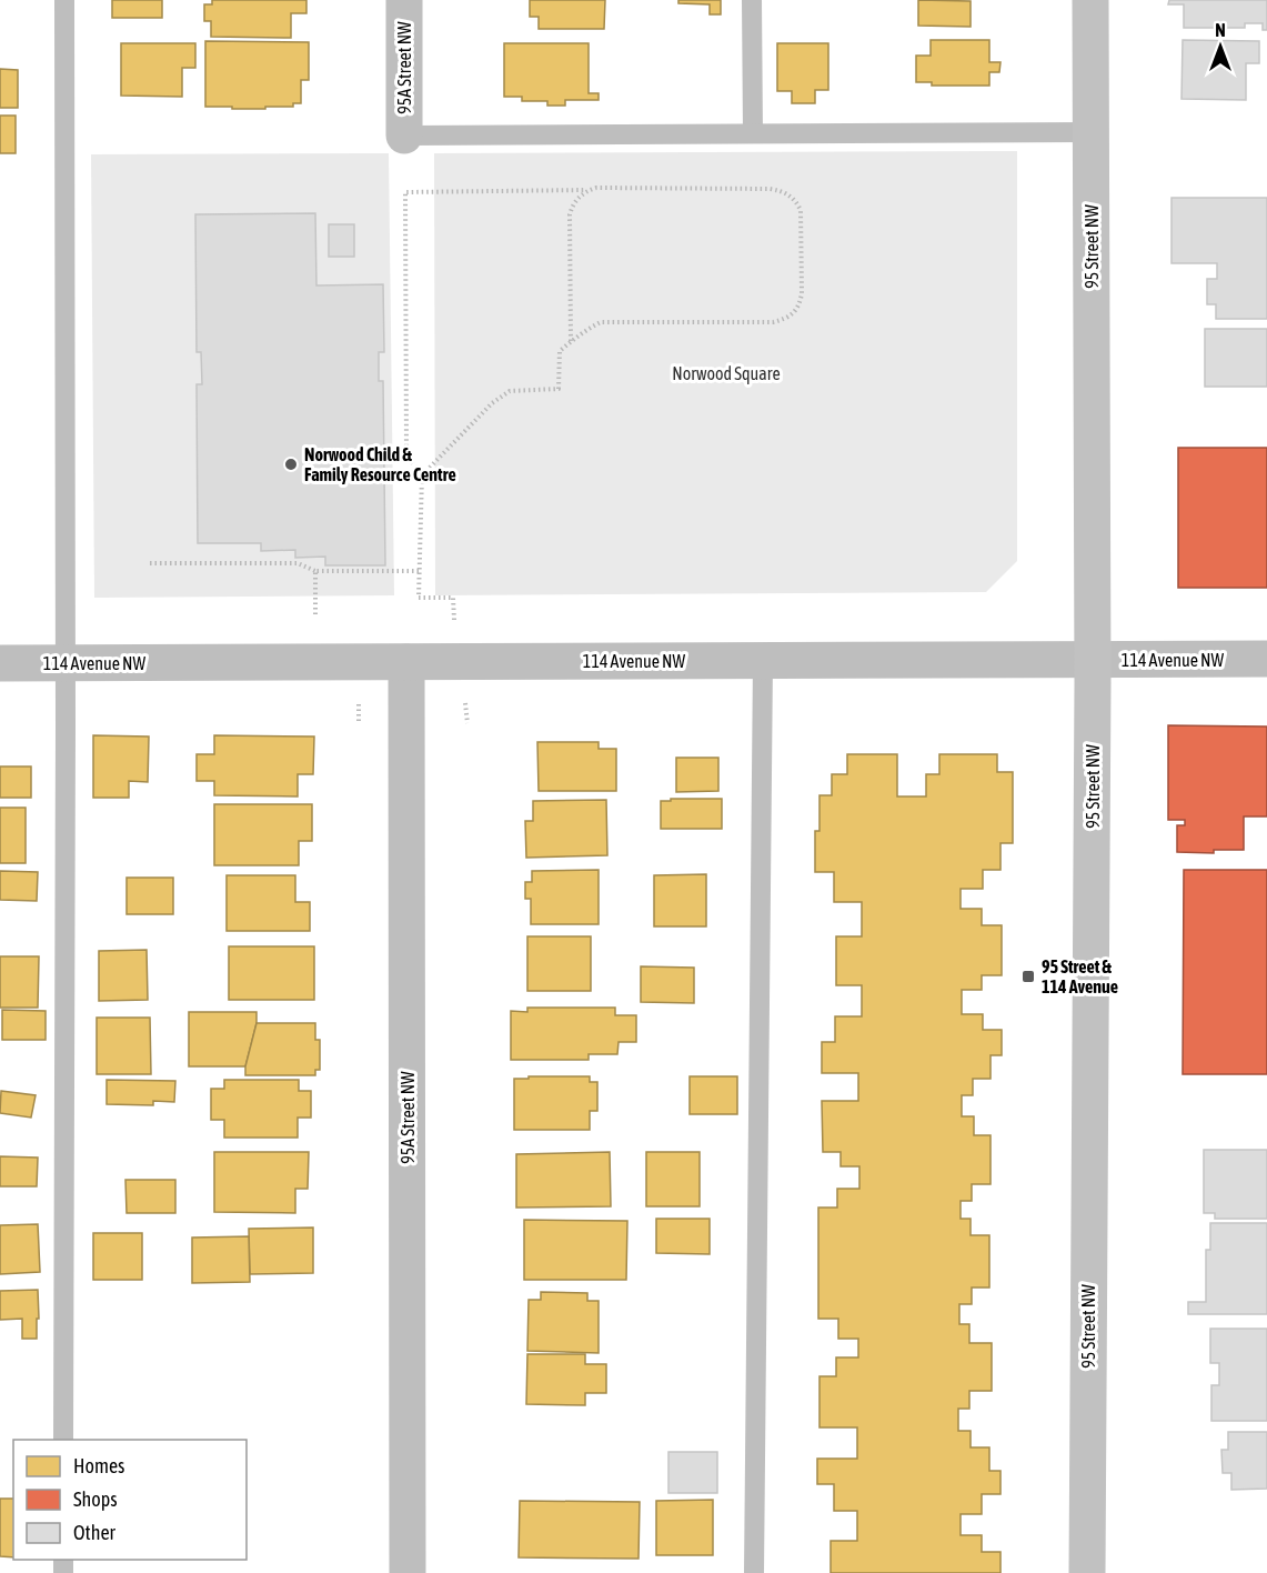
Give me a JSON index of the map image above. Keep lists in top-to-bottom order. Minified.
{"streets":{"street":["95A Street NW","95 Street NW","114 Avenue NW"]},"crossings":[["95A Street NW","114 Avenue NW"],["95 Street NW","114 Avenue NW"]],"parks":["Norwood Square"],"places":{"other":["Norwood Child & Family Resource Centre"],"transit":["95 Street & 114 Avenue"]},"legend":["Homes","Shops","Other"],"north":"top"}
